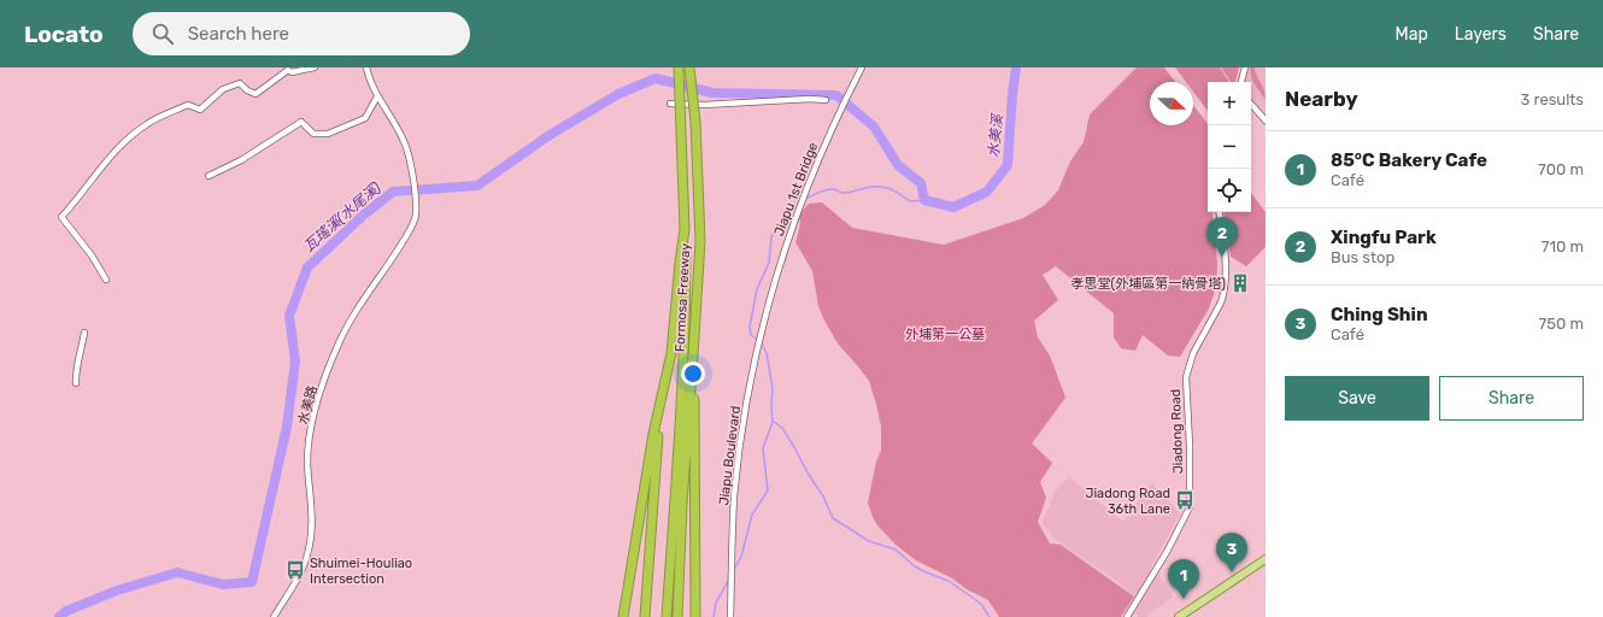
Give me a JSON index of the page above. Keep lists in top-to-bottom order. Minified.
{"streets":{"highway":["Formosa Freeway"],"street":["Jiapu 1st Bridge","水美路","Jiadong Road","Jiapu Boulevard"]},"crossings":[["Jiapu 1st Bridge","Jiapu Boulevard"]],"water":["水美溪","瓦瑤溪(水尾溪)"],"parks":["外埔第一公墓"],"places":{"building":["孝思堂(外埔區第一納骨塔)"],"bus stop":["Jiadong Road 36th Lane","Shuimei-Houliao Intersection"]},"north":"right","page":{"header":"Locato","search":"Search here","nav":["Map","Layers","Share"],"heading":["Nearby","3 results"],"map_buttons":["+","−"],"list":[{"mark":"1","name":"85°C Bakery Cafe","note":"Café","value":"700 m"},{"mark":"2","name":"Xingfu Park","note":"Bus stop","value":"710 m"},{"mark":"3","name":"Ching Shin","note":"Café","value":"750 m"}],"pins":["2","3","1"],"buttons":["Save","Share"]}}
